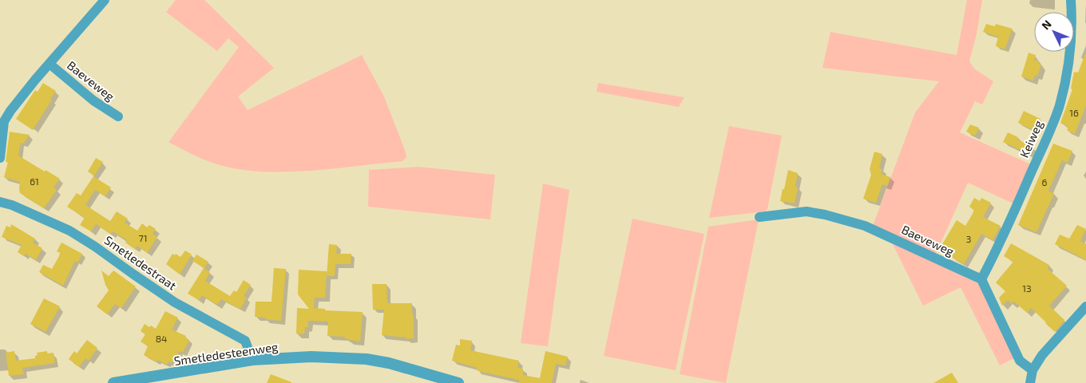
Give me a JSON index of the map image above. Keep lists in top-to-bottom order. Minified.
{"streets":{"street":["Baeveweg","Keiweg","Smetledestraat","Smetledesteenweg"]},"crossings":[["Baeveweg","Keiweg"],["Smetledestraat","Smetledesteenweg"]],"house_numbers":["16","61","6","71","3","13","84"],"north":"top left"}
